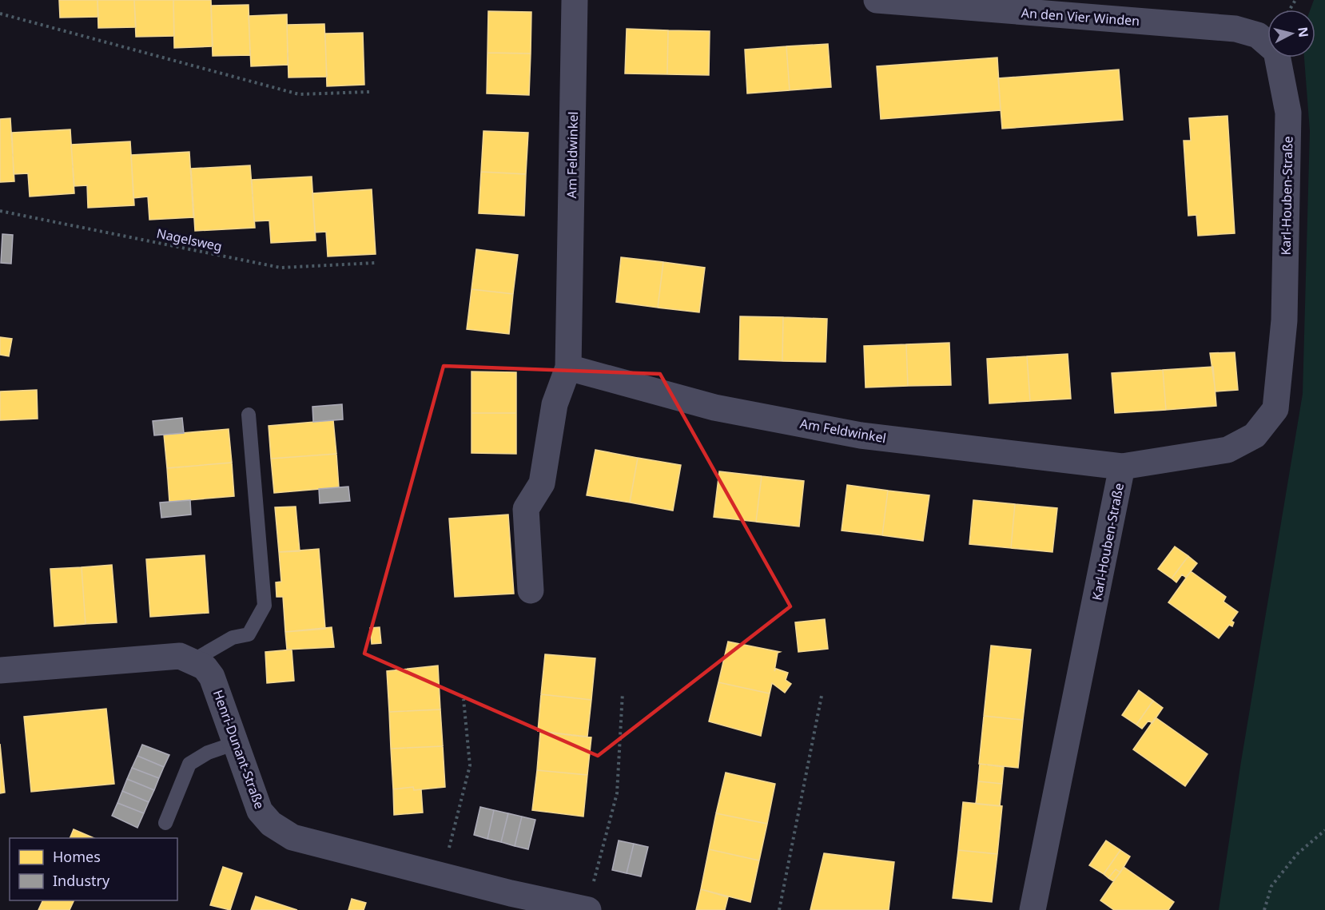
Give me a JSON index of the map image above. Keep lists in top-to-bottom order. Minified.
{"streets":{"street":["An den Vier Winden","Am Feldwinkel","Karl-Houben-Straße","Henri-Dunant-Straße"],"path":["Nagelsweg"]},"crossings":[["Am Feldwinkel","Karl-Houben-Straße"]],"legend":["Homes","Industry"],"north":"right"}
